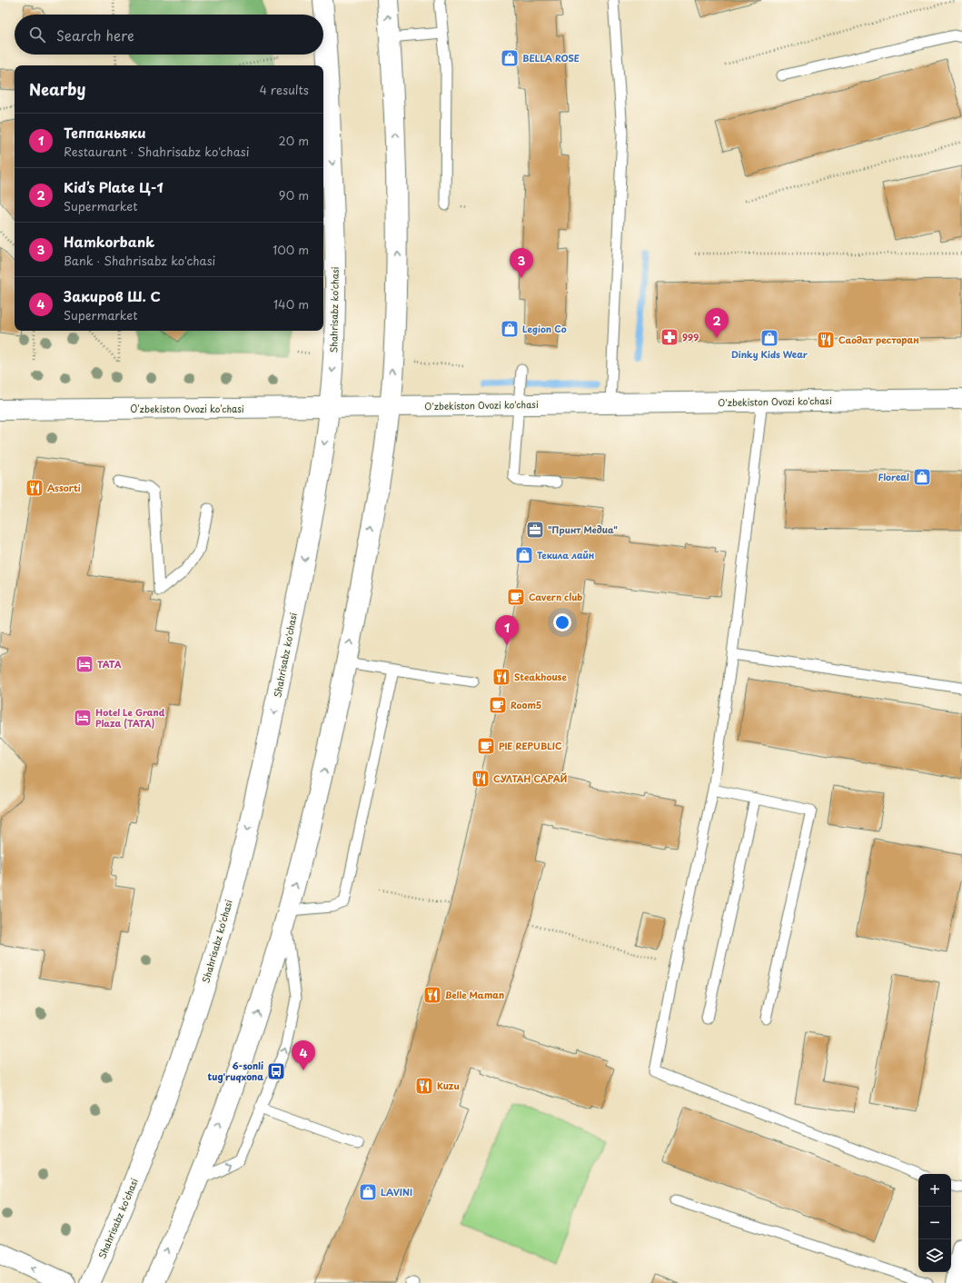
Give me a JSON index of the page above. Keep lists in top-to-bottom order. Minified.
{"streets":{"main road":["Shahrisabz ko'chasi","O'zbekiston Ovozi ko'chasi"]},"crossings":[["Shahrisabz ko'chasi","O'zbekiston Ovozi ko'chasi"]],"places":{"shop":["BELLA ROSE","Legion Co","Dinky Kids Wear","Floreal","Текила лайн","LAVINI"],"pharmacy":["999"],"restaurant":["Саодат ресторан","Assorti","Steakhouse","СУЛТАН САРАЙ","Belle Maman","Kuzu"],"office":["\"Принт Медиа\""],"cafe":["Cavern club","Room5","PIE REPUBLIC"],"hotel":["ТАТА","Hotel Le Grand Plaza (TATA)"],"bus stop":["6-sonli tug'ruqxona"]},"page":{"search":"Search here","heading":["Nearby","4 results"],"list":[{"mark":"1","name":"Теппаньяки","note":"Restaurant · Shahrisabz ko'chasi","value":"20 m"},{"mark":"2","name":"Kid’s Plate Ц-1","note":"Supermarket","value":"90 m"},{"mark":"3","name":"Hamkorbank","note":"Bank · Shahrisabz ko'chasi","value":"100 m"},{"mark":"4","name":"Закиров Ш. С","note":"Supermarket","value":"140 m"}],"pins":["3","2","1","4"],"map_buttons":["+","−"]}}
